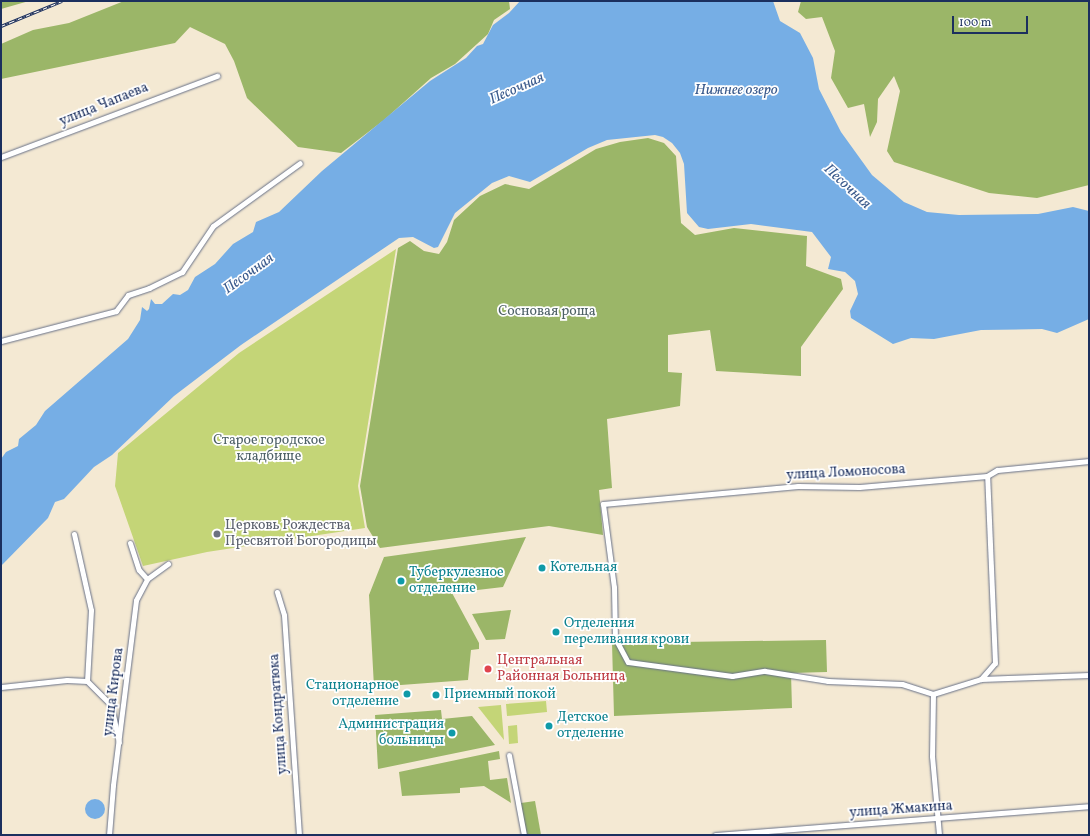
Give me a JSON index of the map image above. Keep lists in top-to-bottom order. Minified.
{"streets":{"street":["улица Чапаева","улица Ломоносова","улица Кирова","улица Кондратюка","улица Жмакина"]},"water":["Песочная","Нижнее озеро"],"parks":["Сосновая роща","Старое городское кладбище"],"places":["Церковь Рождества Пресвятой Богородицы","Котельная","Туберкулезное отделение","Отделения переливания крови","Центральная Районная Больница","Стационарное отделение","Приемный покой","Детское отделение","Администрация больницы"],"scale_bar":"100 m"}
